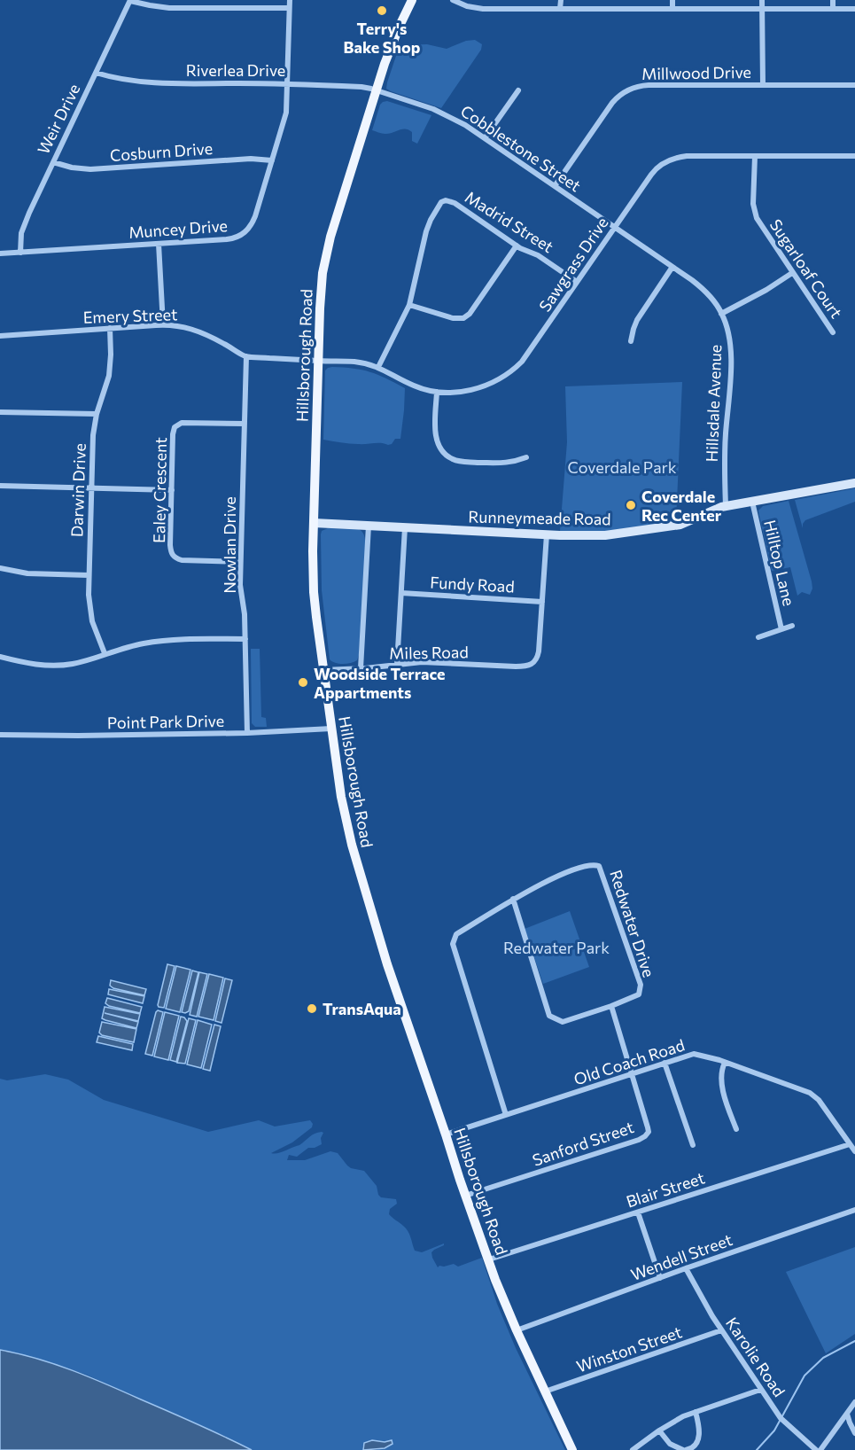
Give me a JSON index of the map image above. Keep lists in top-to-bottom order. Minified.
{"streets":{"main road":["Hillsborough Road"],"street":["Riverlea Drive","Millwood Drive","Weir Drive","Cobblestone Street","Cosburn Drive","Madrid Street","Muncey Drive","Sawgrass Drive","Sugarloaf Court","Emery Street","Hillsdale Avenue","Darwin Drive","Ealey Crescent","Runneymeade Road","Nowlan Drive","Hilltop Lane","Fundy Road","Miles Road","Point Park Drive","Redwater Drive","Old Coach Road","Sanford Street","Blair Street","Wendell Street","Winston Street","Karolie Road"]},"crossings":[["Riverlea Drive","Weir Drive"],["Riverlea Drive","Cobblestone Street"],["Riverlea Drive","Muncey Drive"],["Riverlea Drive","Hillsborough Road"],["Millwood Drive","Cobblestone Street"],["Weir Drive","Cosburn Drive"],["Weir Drive","Muncey Drive"],["Cobblestone Street","Sawgrass Drive"],["Cobblestone Street","Hillsborough Road"],["Cobblestone Street","Hillsdale Avenue"],["Cosburn Drive","Muncey Drive"],["Madrid Street","Sawgrass Drive"],["Sawgrass Drive","Sugarloaf Court"],["Sawgrass Drive","Emery Street"],["Sawgrass Drive","Hillsborough Road"],["Sawgrass Drive","Hillsdale Avenue"],["Emery Street","Hillsborough Road"],["Emery Street","Darwin Drive"],["Emery Street","Nowlan Drive"],["Hillsborough Road","Runneymeade Road"],["Hillsborough Road","Miles Road"],["Hillsborough Road","Point Park Drive"],["Hillsborough Road","Old Coach Road"],["Hillsborough Road","Sanford Street"],["Hillsborough Road","Blair Street"],["Hillsborough Road","Wendell Street"],["Hillsborough Road","Winston Street"],["Hillsdale Avenue","Runneymeade Road"],["Ealey Crescent","Nowlan Drive"],["Runneymeade Road","Hilltop Lane"],["Nowlan Drive","Point Park Drive"],["Fundy Road","Miles Road"],["Redwater Drive","Old Coach Road"],["Old Coach Road","Sanford Street"],["Old Coach Road","Blair Street"],["Wendell Street","Karolie Road"],["Winston Street","Karolie Road"]],"parks":["Coverdale Park","Redwater Park"],"places":["Terry's Bake Shop","Coverdale Rec Center","Woodside Terrace Appartments","TransAqua"]}
